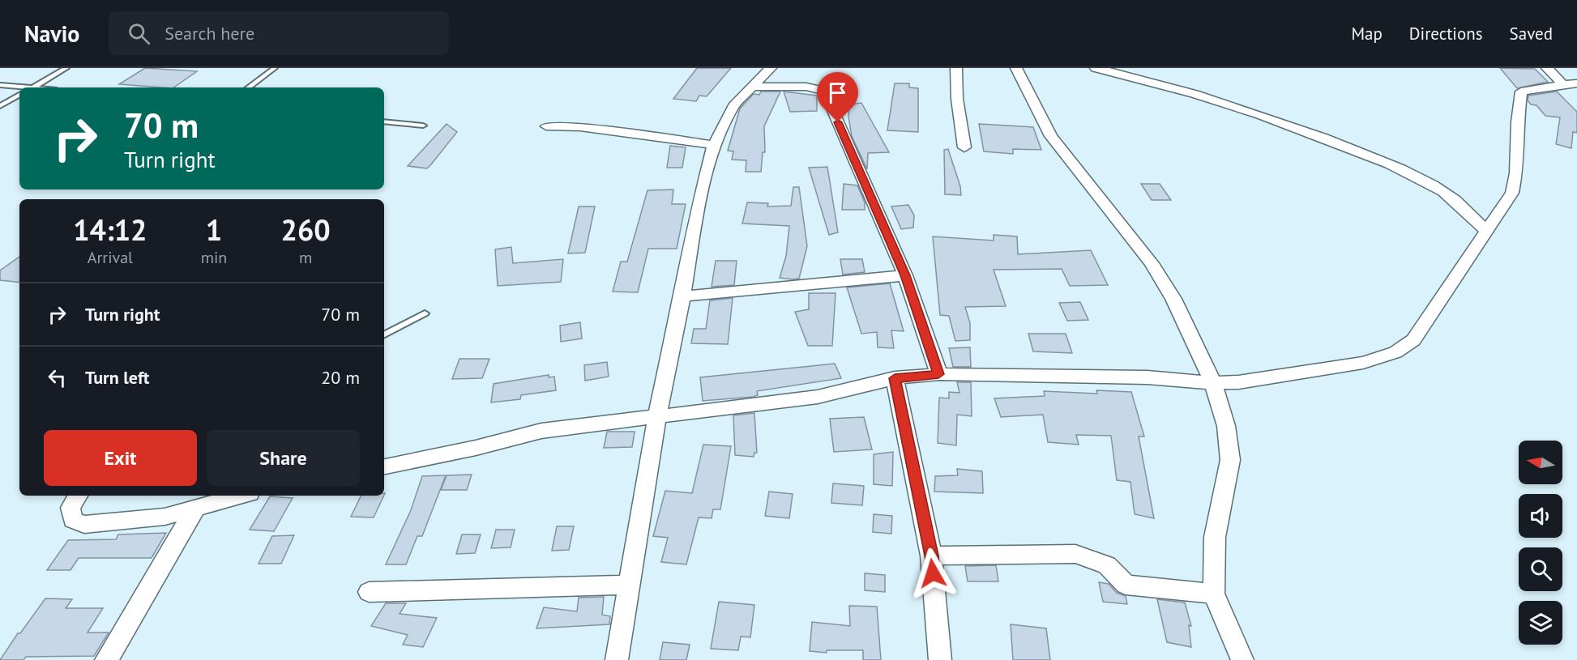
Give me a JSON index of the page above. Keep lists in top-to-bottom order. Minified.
{"north":"left","page":{"header":"Navio","search":"Search here","nav":["Map","Directions","Saved"],"turn":["70 m","Turn right"],"eta":["14:12","Arrival","1","min","260","m"],"list":[{"name":"Turn right","value":"70 m"},{"name":"Turn left","value":"20 m"}],"buttons":["Exit","Share"]}}
